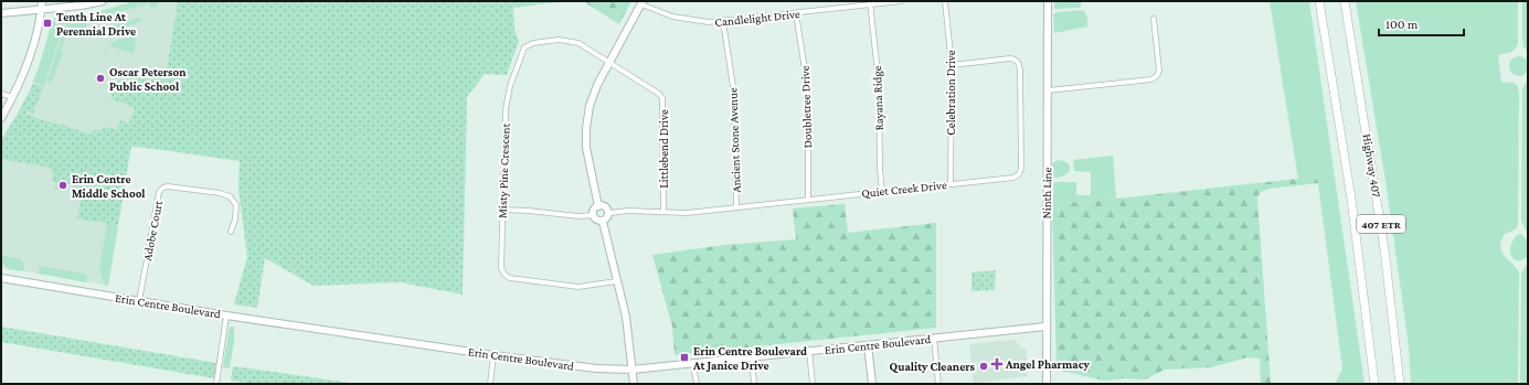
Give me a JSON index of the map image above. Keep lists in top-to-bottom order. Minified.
{"streets":{"highway":["Highway 407","407 ETR"],"street":["Candlelight Drive","Celebration Drive","Rayana Ridge","Doubletree Drive","Ancient Stone Avenue","Littlebend Drive","Misty Pine Crescent","Quiet Creek Drive","Ninth Line","Adobe Court","Erin Centre Boulevard"]},"crossings":[["Candlelight Drive","Rayana Ridge"],["Candlelight Drive","Doubletree Drive"],["Candlelight Drive","Ancient Stone Avenue"],["Celebration Drive","Quiet Creek Drive"],["Rayana Ridge","Quiet Creek Drive"],["Doubletree Drive","Quiet Creek Drive"],["Ancient Stone Avenue","Quiet Creek Drive"],["Littlebend Drive","Misty Pine Crescent"],["Littlebend Drive","Quiet Creek Drive"],["Ninth Line","Erin Centre Boulevard"],["Adobe Court","Erin Centre Boulevard"]],"places":{"transit":["Tenth Line At Perennial Drive","Erin Centre Boulevard At Janice Drive"],"other":["Oscar Peterson Public School","Erin Centre Middle School","Quality Cleaners"],"health":["Angel Pharmacy"]},"scale_bar":"100 m"}
